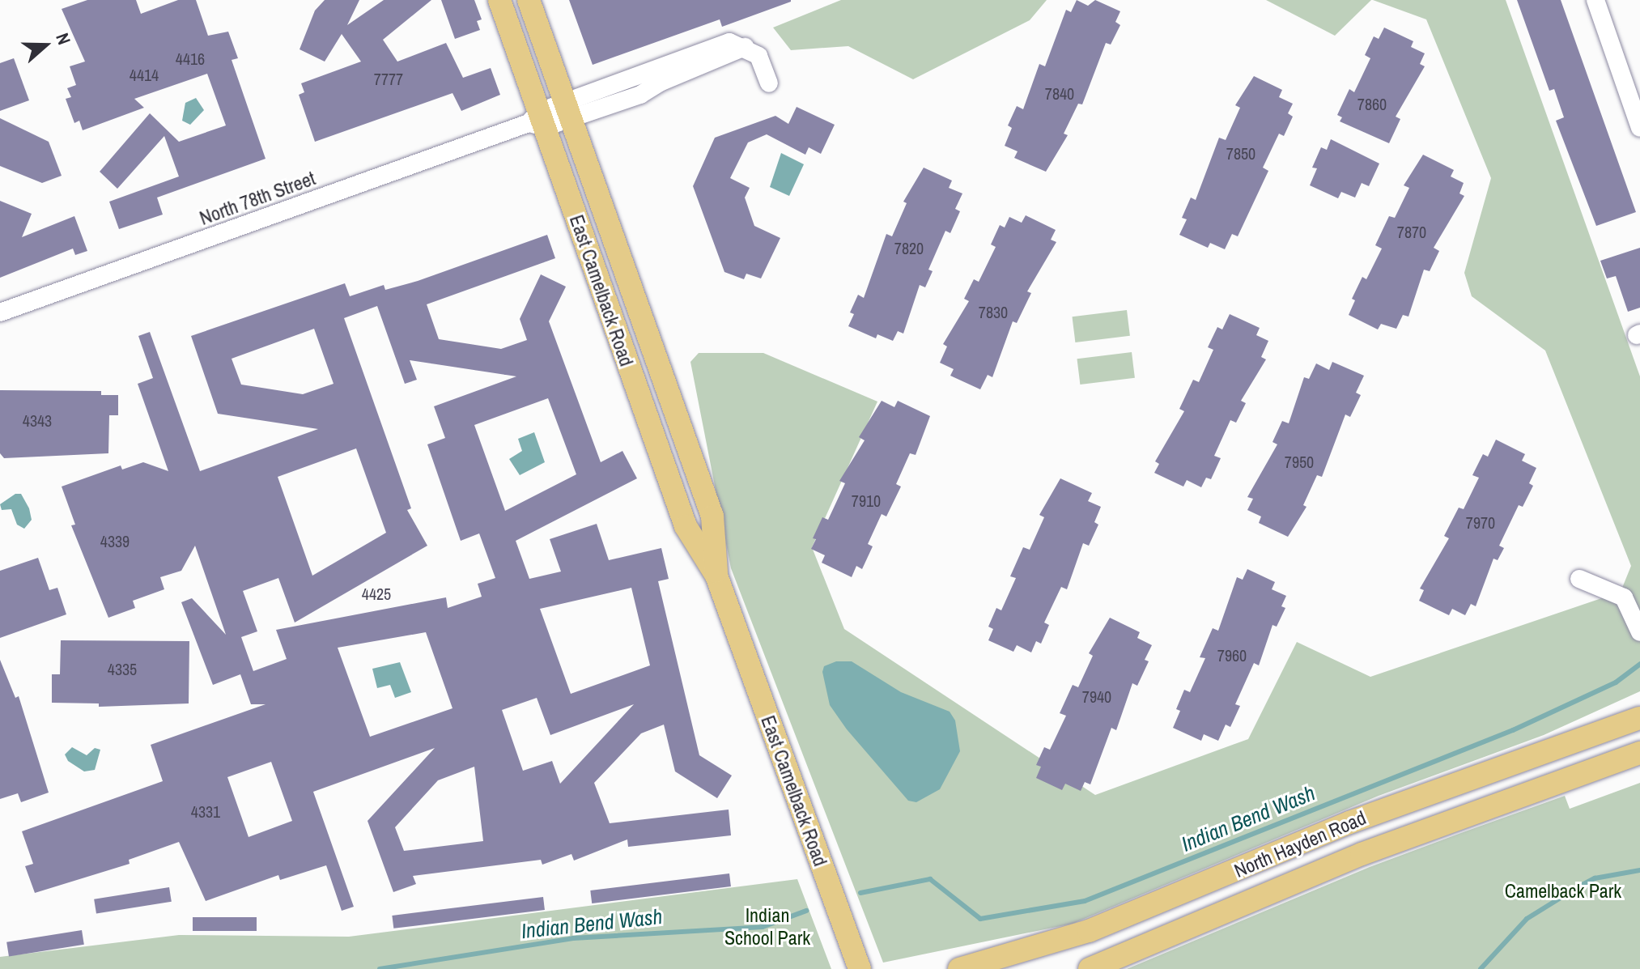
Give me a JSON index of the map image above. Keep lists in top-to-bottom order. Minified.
{"streets":{"main road":["East Camelback Road","North Hayden Road"],"street":["North 78th Street"]},"crossings":[["North 78th Street","East Camelback Road"]],"water":["Indian Bend Wash"],"parks":["Camelback Park","Indian School Park"],"house_numbers":["4416","4414","7777","7840","7860","7850","7870","7820","7830","4343","7950","7910","7970","4339","4425","7960","4335","7940","4331"],"north":"right"}
